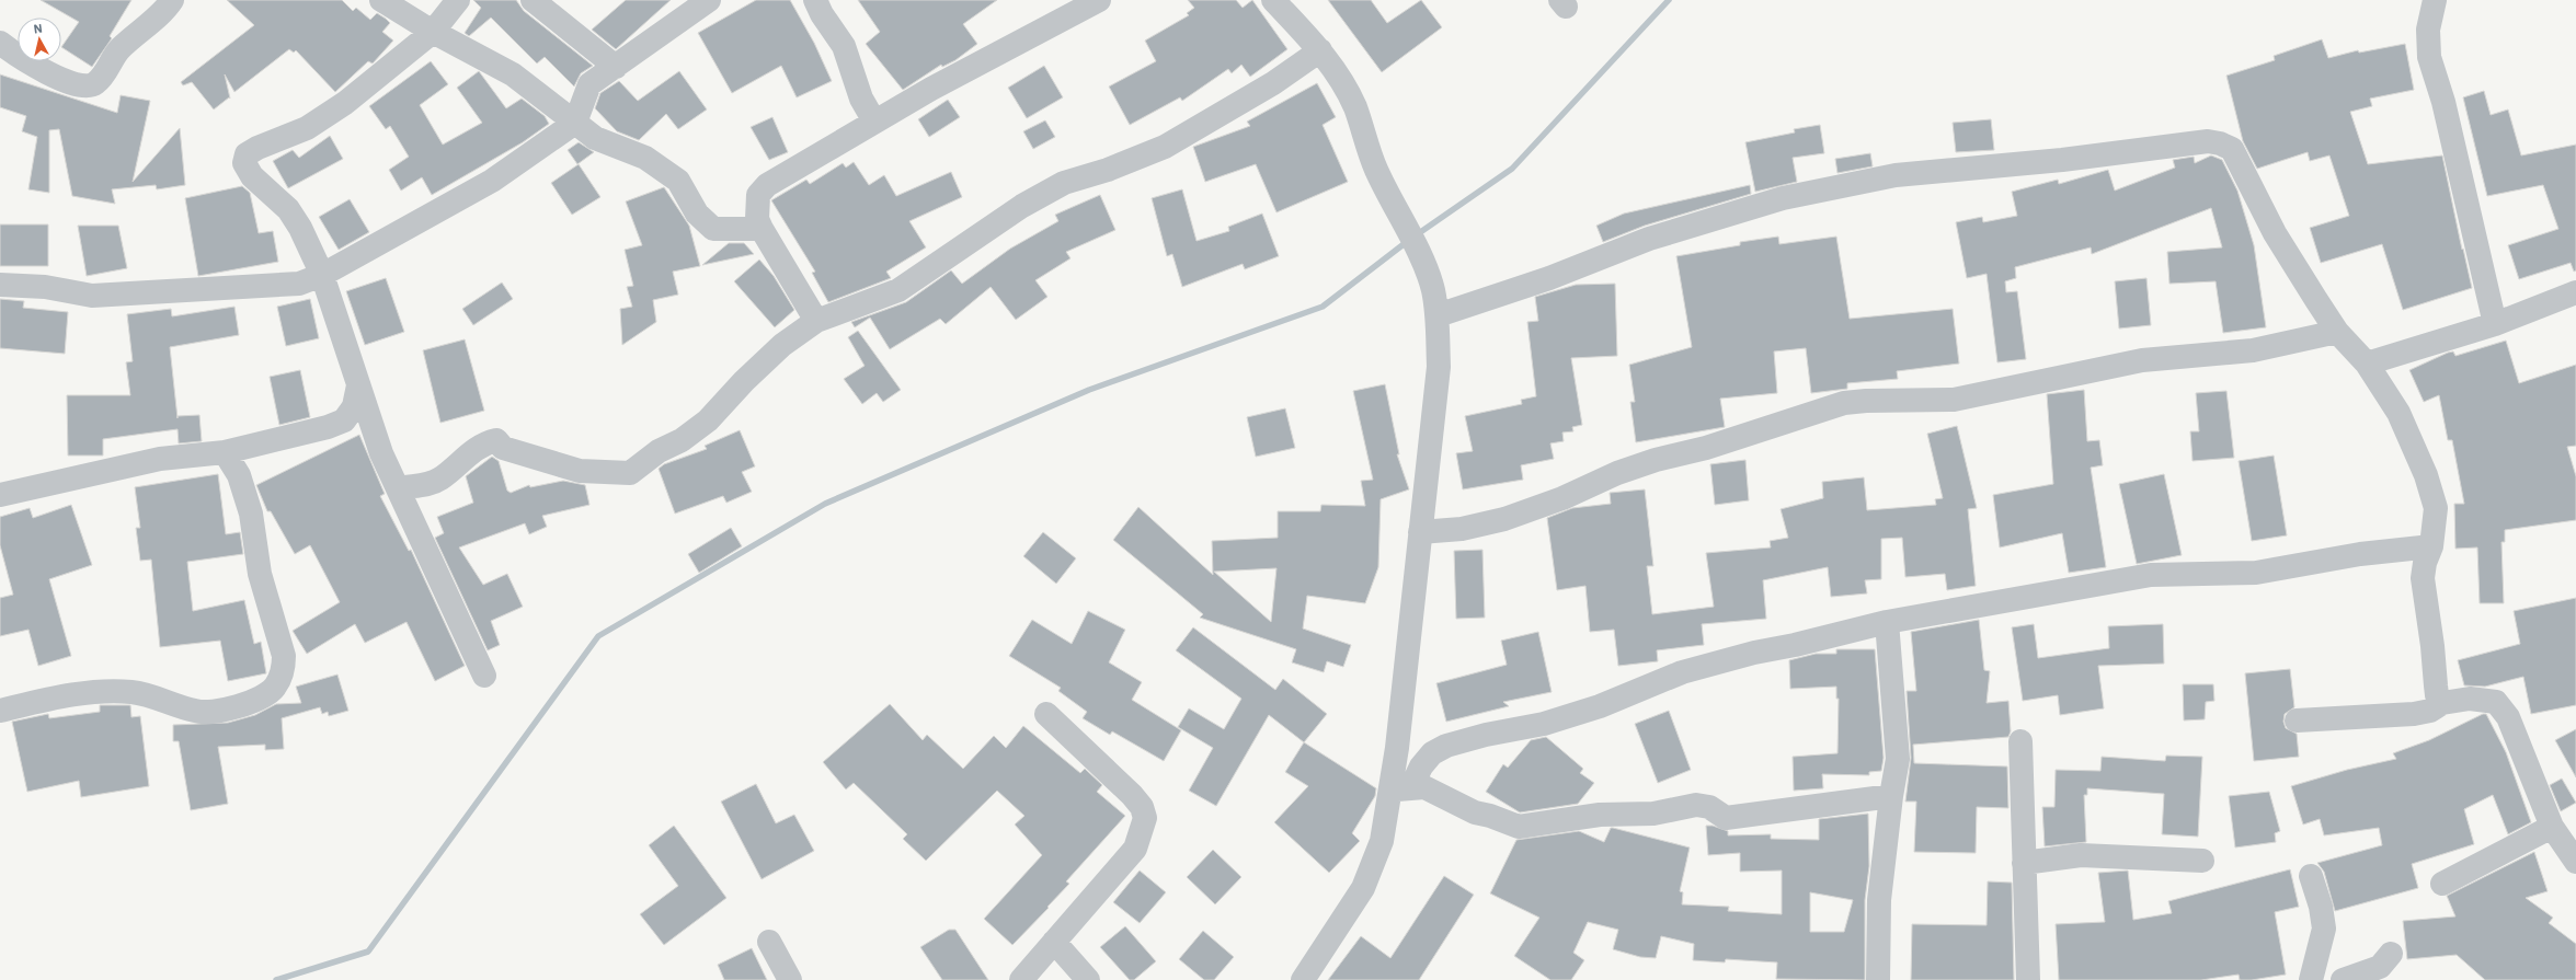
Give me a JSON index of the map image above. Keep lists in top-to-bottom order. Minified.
{"north":"top"}
